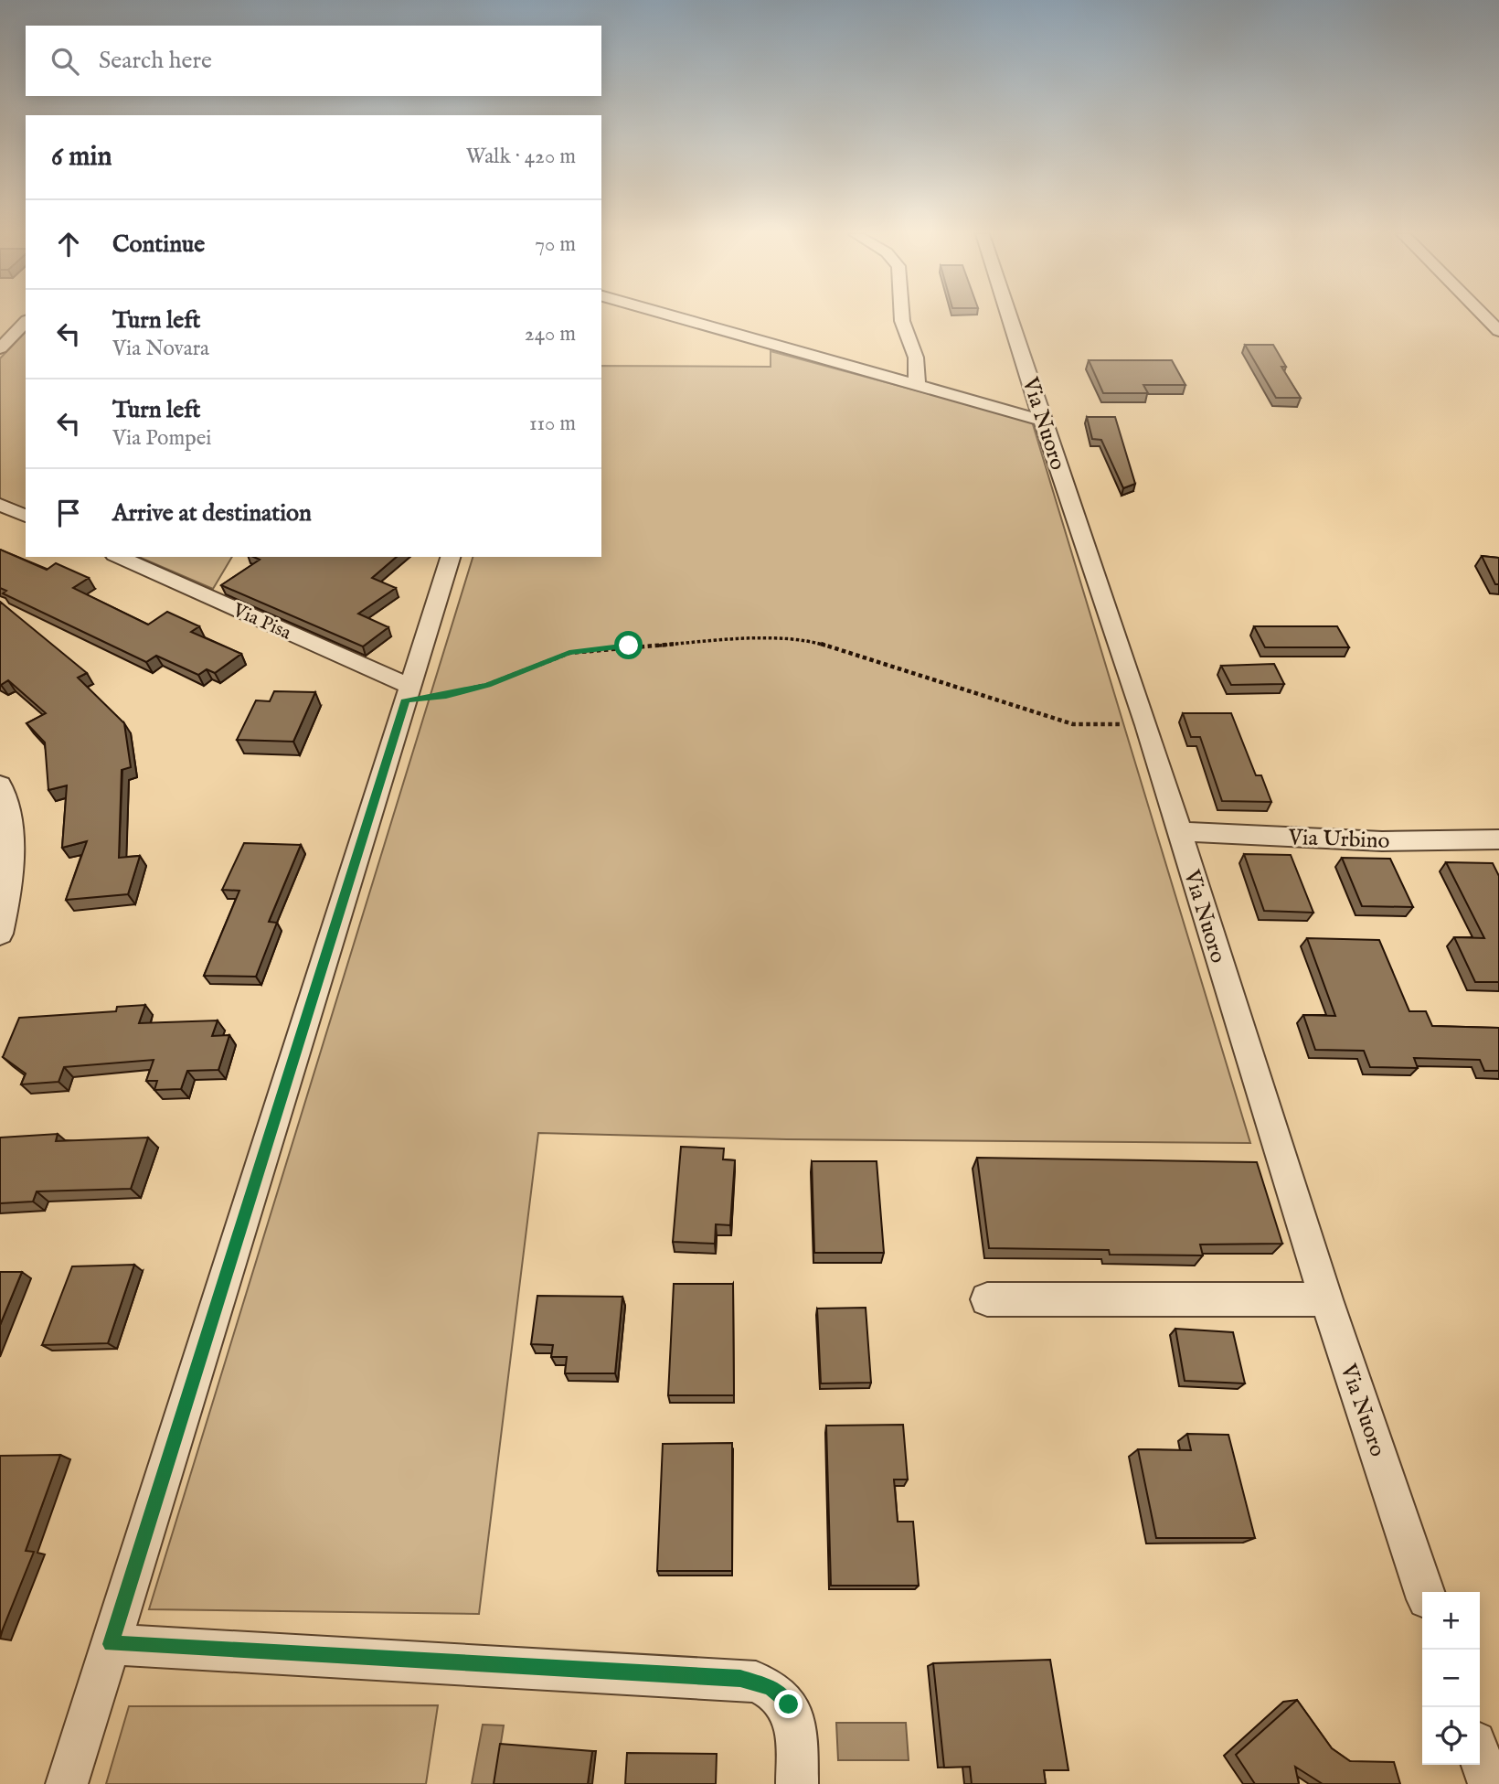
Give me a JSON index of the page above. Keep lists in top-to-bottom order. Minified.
{"streets":{"street":["Via Nuoro","Via Pisa","Via Urbino"]},"crossings":[["Via Nuoro","Via Urbino"]],"page":{"search":"Search here","heading":["6 min","Walk · 420 m"],"list":[["Continue","70 m"],["Turn left","Via Novara","240 m"],["Turn left","Via Pompei","110 m"],"Arrive at destination"],"map_buttons":["+","−"]}}
